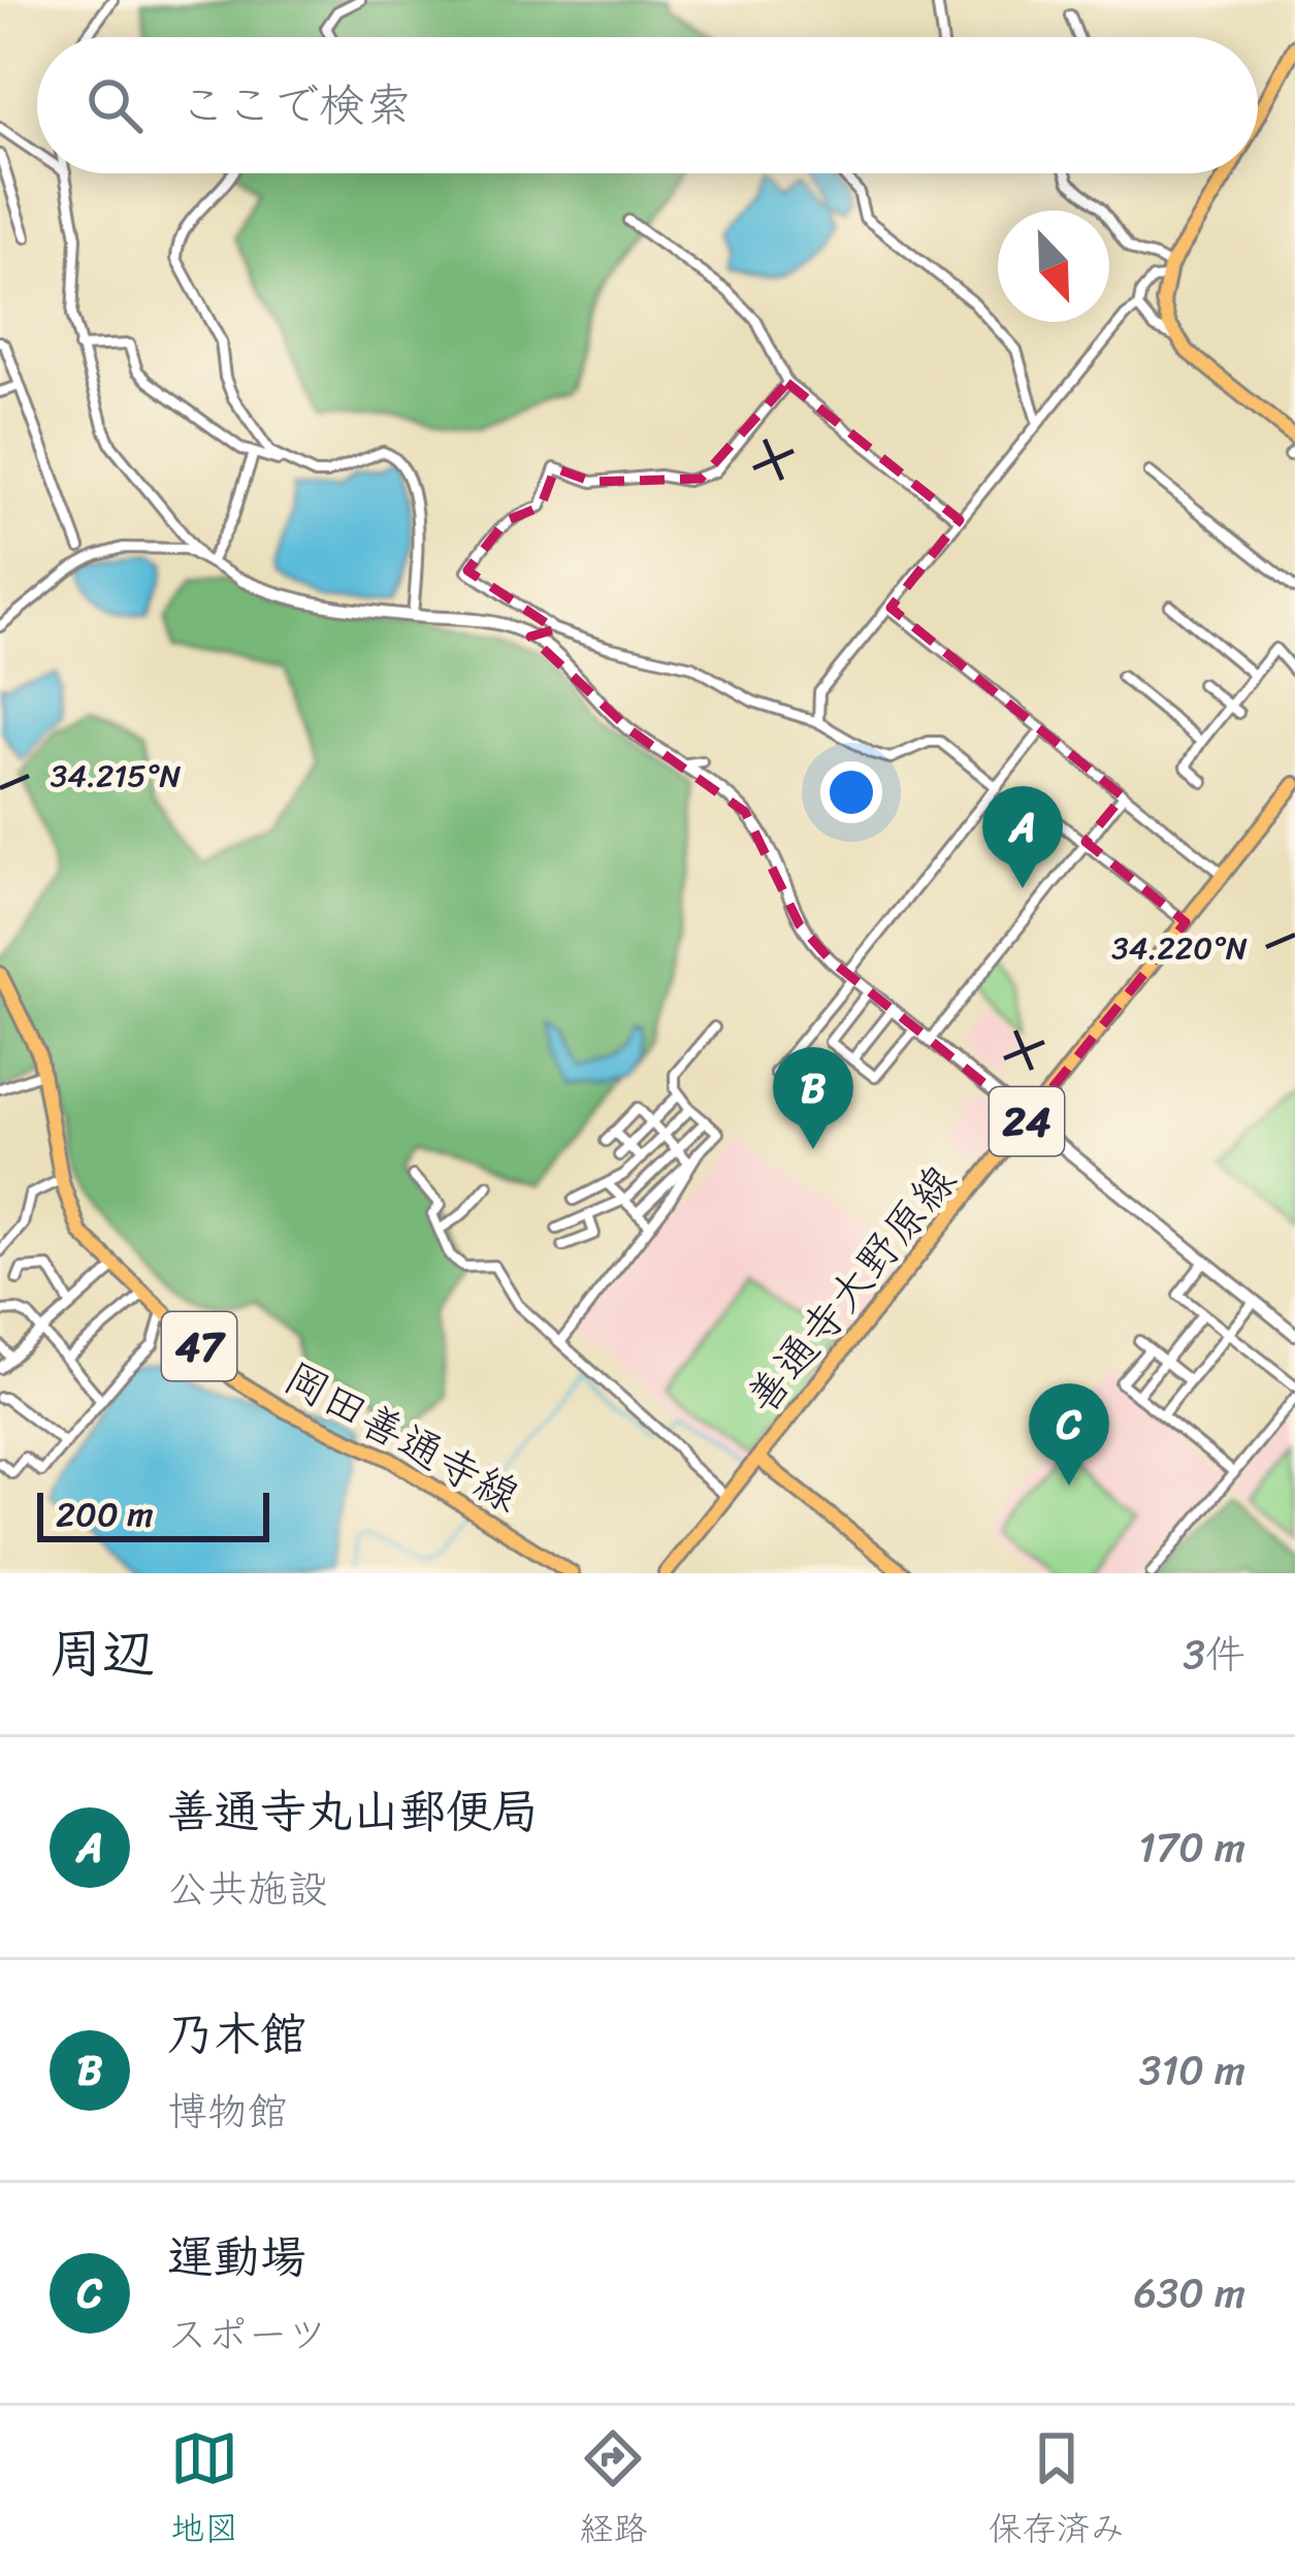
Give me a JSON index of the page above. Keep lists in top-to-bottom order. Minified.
{"streets":{"main road":["24","善通寺大野原線","47","岡田善通寺線"]},"scale_bar":"200 m","north":"bottom right","page":{"search":"ここで検索","pins":["A","B","C"],"scale":"200 m","heading":["周辺","3件"],"list":[{"mark":"A","name":"善通寺丸山郵便局","note":"公共施設","value":"170 m"},{"mark":"B","name":"乃木館","note":"博物館","value":"310 m"},{"mark":"C","name":"運動場","note":"スポーツ","value":"630 m"}],"nav":["地図","経路","保存済み"]},"coordinates":["34.215°N","34.220°N"]}
